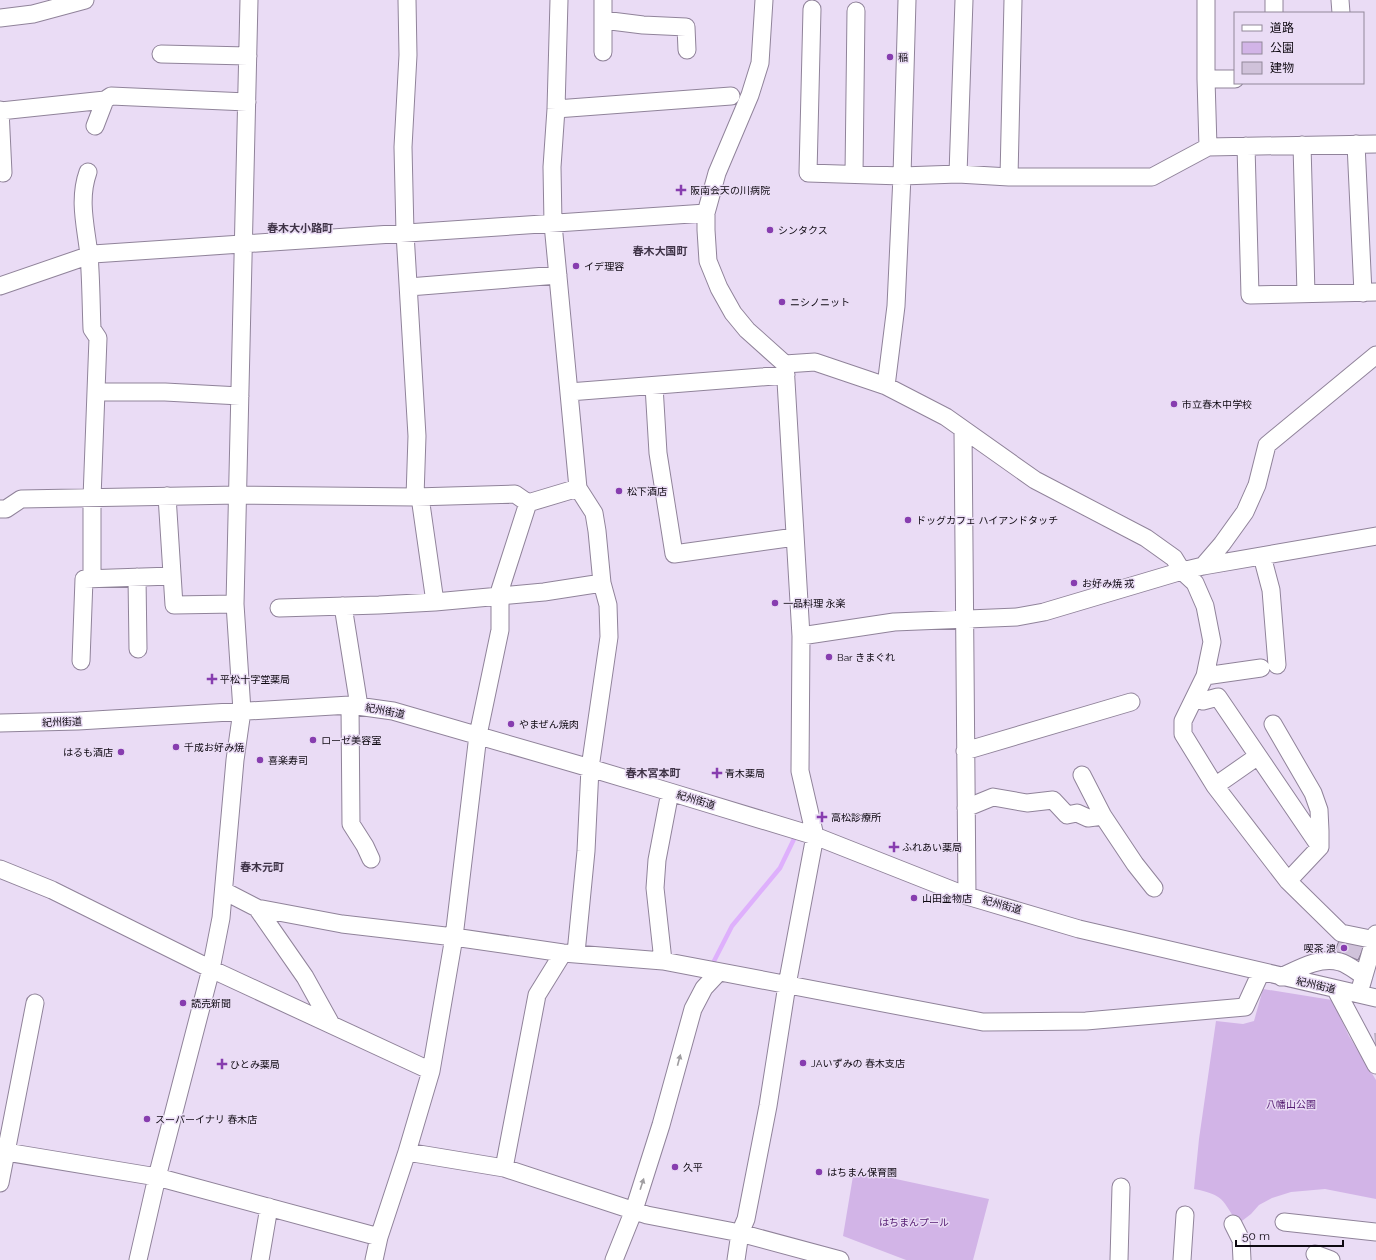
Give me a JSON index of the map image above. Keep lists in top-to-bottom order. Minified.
{"streets":{"street":["紀州街道"]},"districts":["春木大小路町","春木大国町","春木宮本町","春木元町"],"parks":["八幡山公園","はちまんプール"],"places":{"other":["稲","シンタクス","イデ理容","ニシノニット","市立春木中学校","松下酒店","ドッグカフェ ハイアンドタッチ","お好み焼 戎","一品料理 永楽","Bar きまぐれ","やまぜん焼肉","ローゼ美容室","千成お好み焼","はるも酒店","喜楽寿司","山田金物店","喫茶 浪","読売新聞","JAいずみの 春木支店","スーパーイナリ 春木店","久平","はちまん保育園"],"health":["阪南会天の川病院","平松十字堂薬局","青木薬局","高松診療所","ふれあい薬局","ひとみ薬局"]},"legend":["道路","公園","建物"],"scale_bar":"50 m"}
